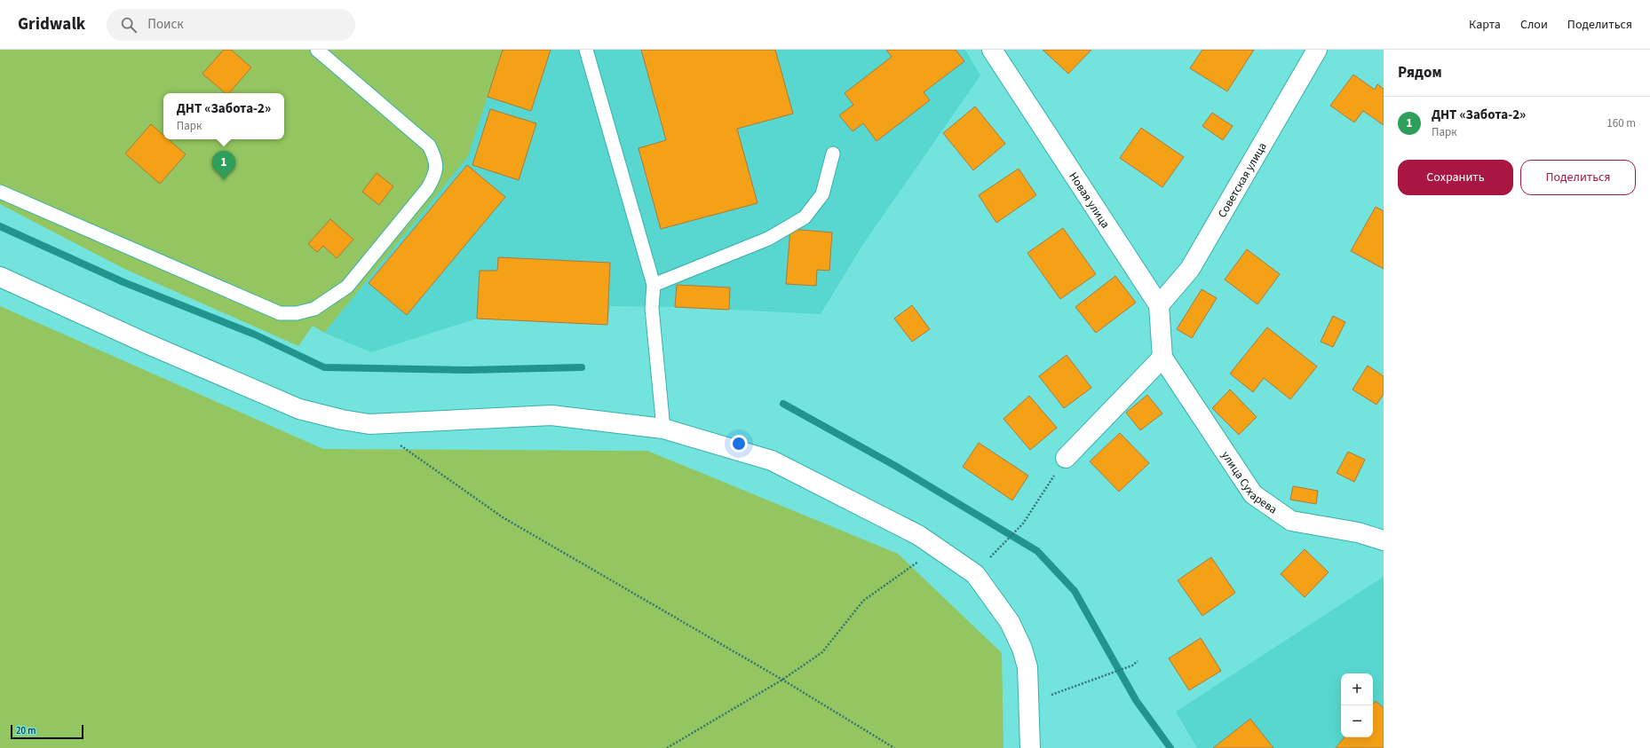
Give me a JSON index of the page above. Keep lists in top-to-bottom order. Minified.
{"streets":{"street":["Советская улица","Новая улица","улица Сухарева"]},"crossings":[["Советская улица","Новая улица"],["Новая улица","улица Сухарева"]],"scale_bar":"20 m","page":{"header":"Gridwalk","search":"Поиск","nav":["Карта","Слои","Поделиться"],"heading":"Рядом","popup":["ДНТ «Забота-2»","Парк"],"list":[{"mark":"1","name":"ДНТ «Забота-2»","note":"Парк","value":"160 m"}],"buttons":["Сохранить","Поделиться"],"pins":"1","map_buttons":["+","−"],"scale":"20 m"}}
